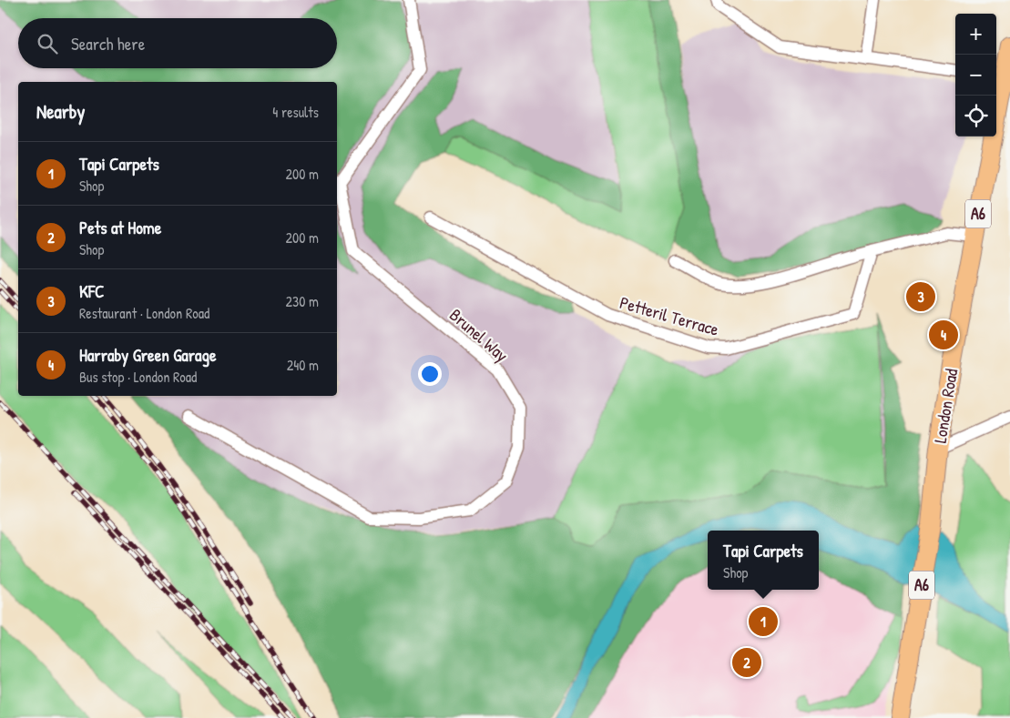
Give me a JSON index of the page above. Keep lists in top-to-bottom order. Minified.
{"streets":{"main road":["A6","London Road"],"street":["Petteril Terrace","Brunel Way"]},"page":{"map_buttons":["+","−"],"search":"Search here","heading":["Nearby","4 results"],"list":[{"mark":"1","name":"Tapi Carpets","note":"Shop","value":"200 m"},{"mark":"2","name":"Pets at Home","note":"Shop","value":"200 m"},{"mark":"3","name":"KFC","note":"Restaurant · London Road","value":"230 m"},{"mark":"4","name":"Harraby Green Garage","note":"Bus stop · London Road","value":"240 m"}],"pins":["3","4","1","2"],"popup":["Tapi Carpets","Shop"]}}
